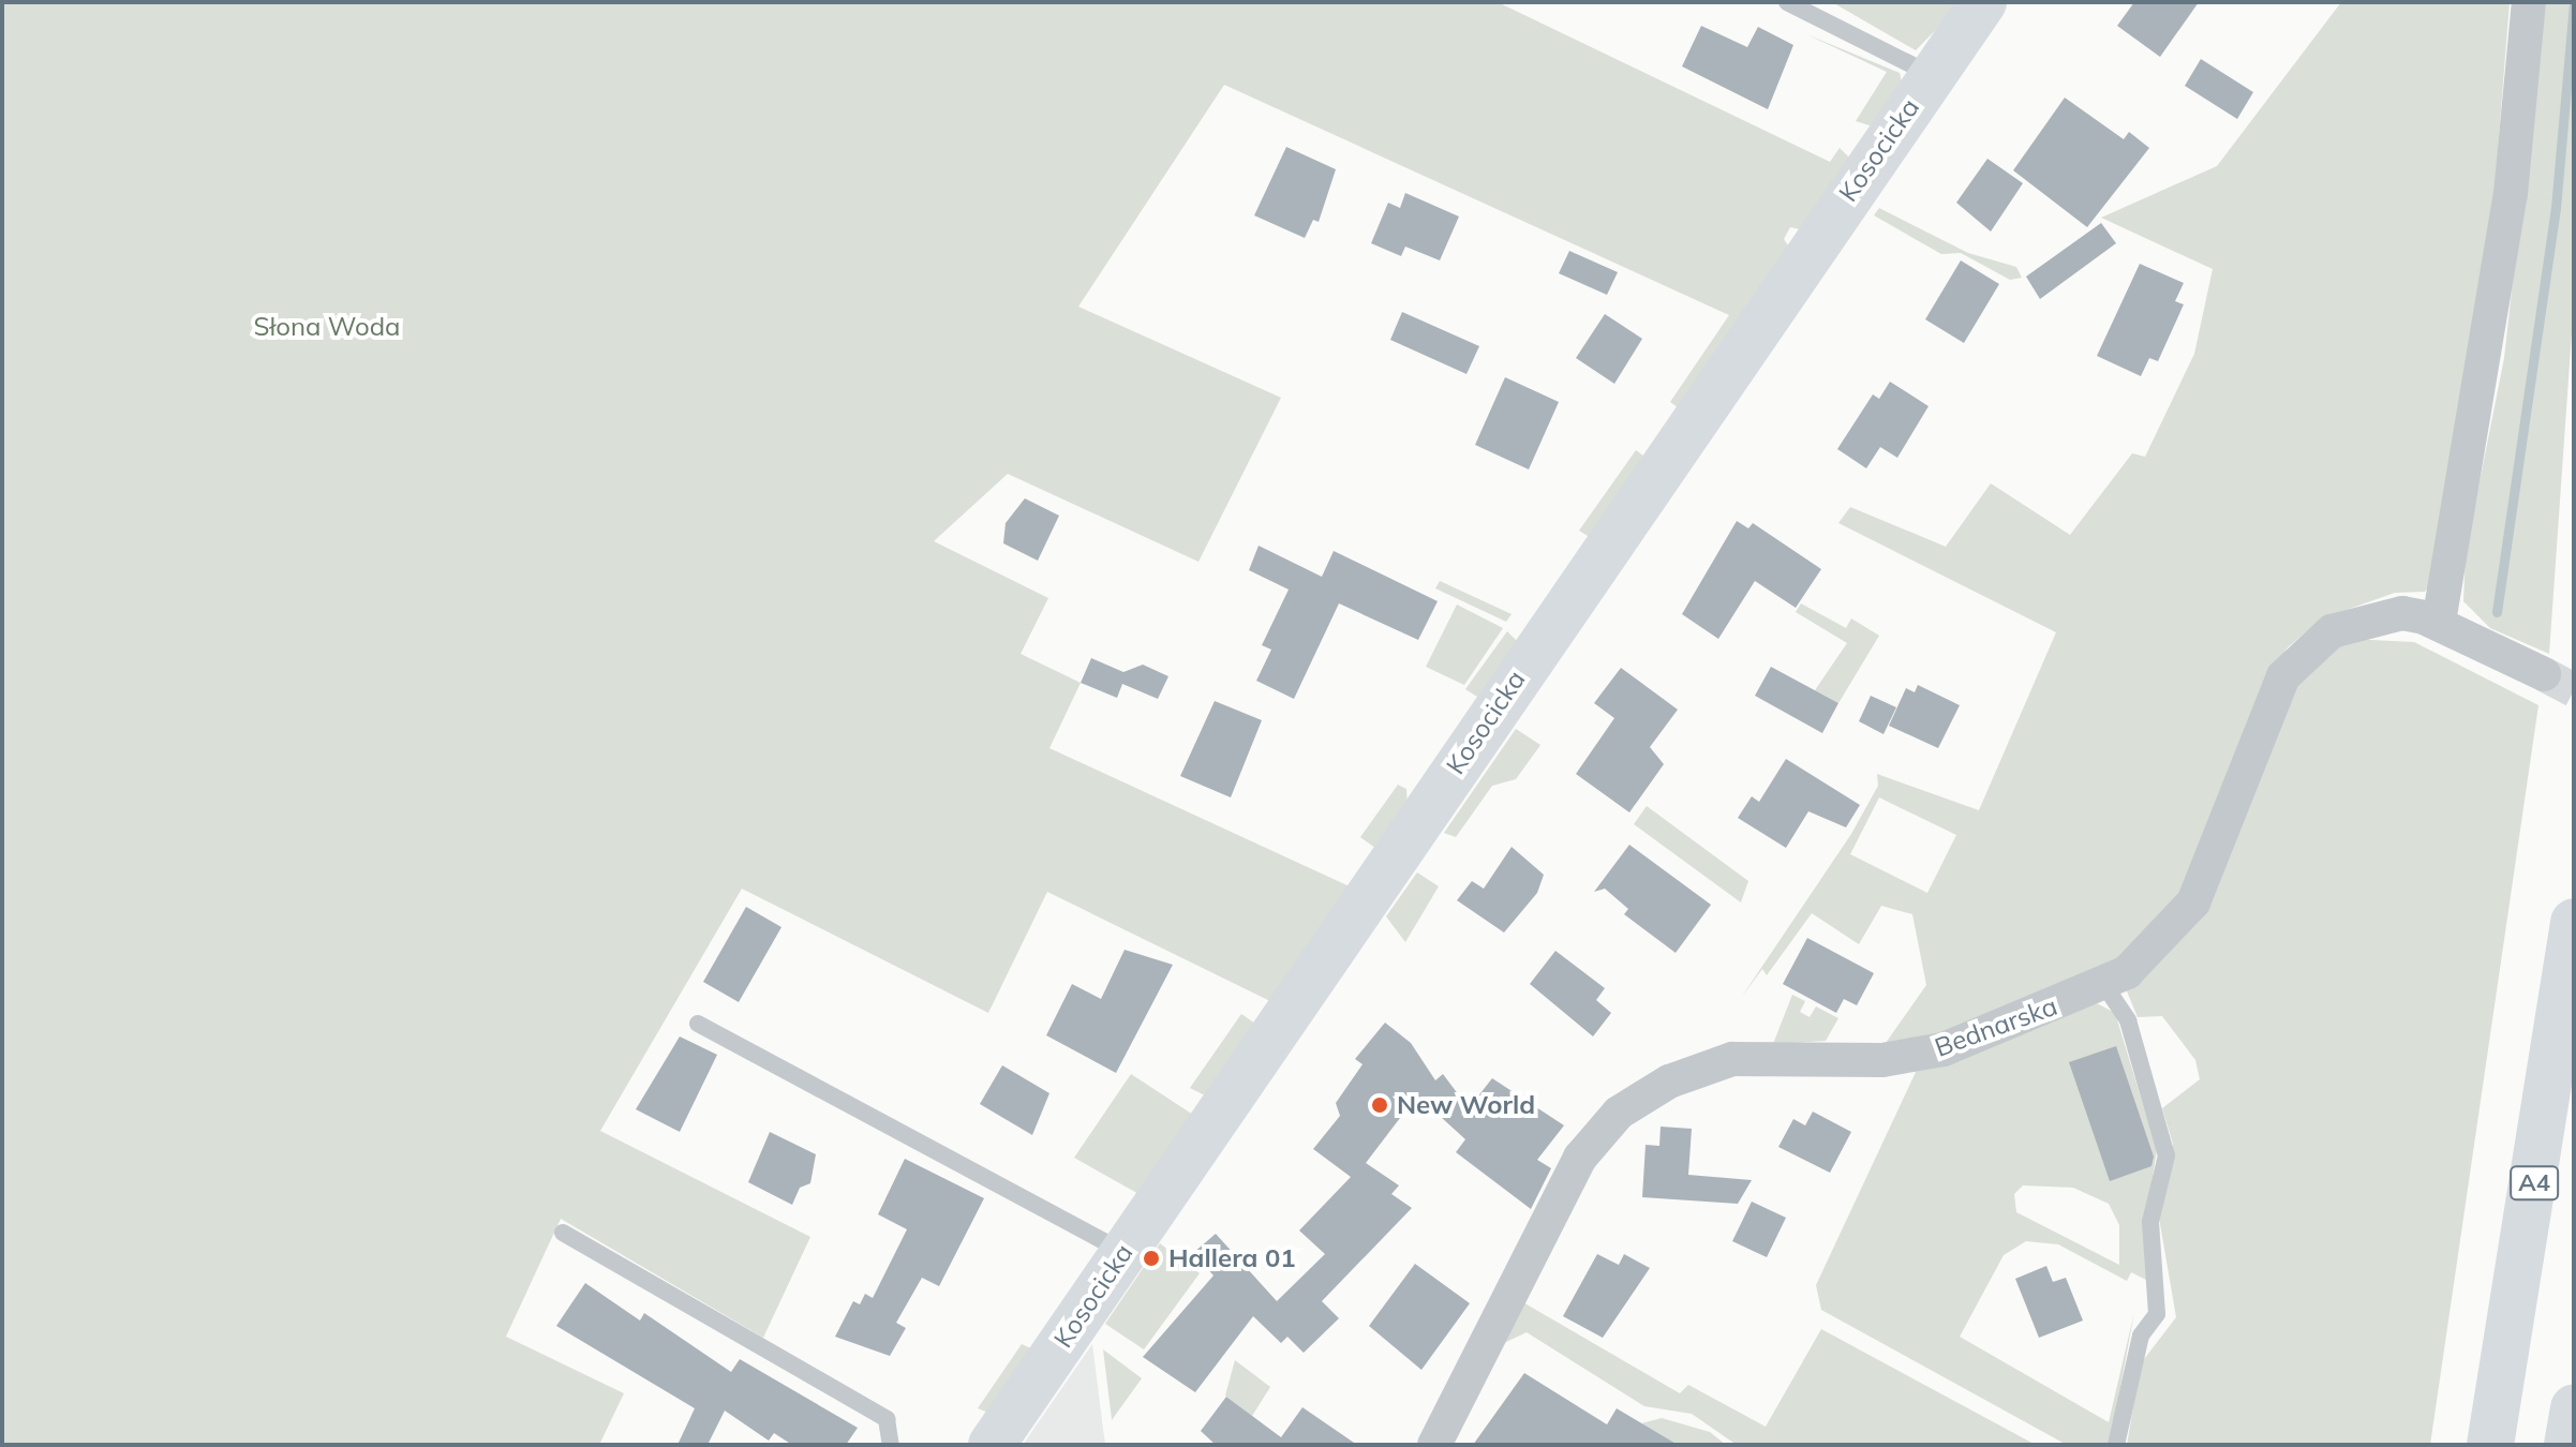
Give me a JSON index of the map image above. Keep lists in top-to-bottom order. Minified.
{"streets":{"main road":["Kosocicka","A4"],"street":["Bednarska"]},"parks":["Słona Woda"],"places":["New World","Hallera 01"]}
